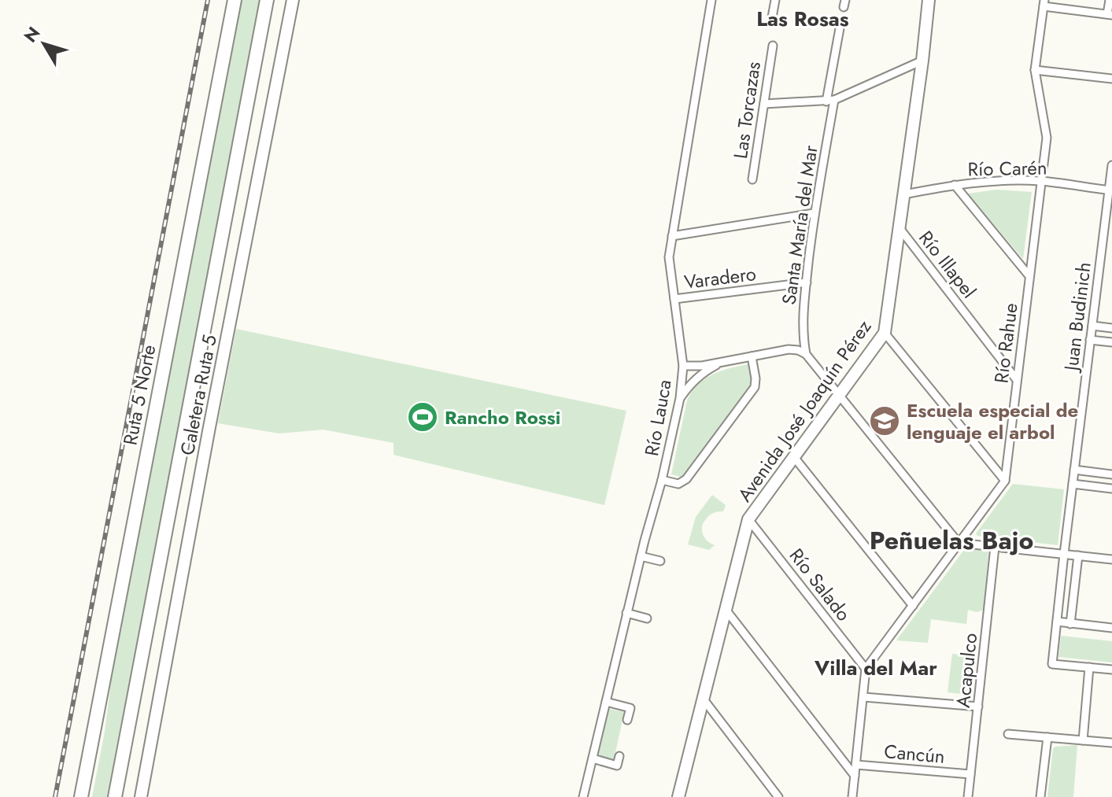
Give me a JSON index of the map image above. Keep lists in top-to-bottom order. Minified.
{"streets":{"highway":["Ruta 5 Norte"],"main road":["Caletera Ruta 5","Avenida José Joaquín Pérez"],"street":["Las Torcazas","Río Carén","Santa María del Mar","Río Illapel","Varadero","Juan Budinich","Río Rahue","Río Lauca","Río Salado","Acapulco","Cancún"]},"crossings":[["Río Carén","Juan Budinich"],["Río Carén","Río Rahue"],["Río Carén","Avenida José Joaquín Pérez"],["Santa María del Mar","Varadero"],["Río Illapel","Río Rahue"],["Río Illapel","Avenida José Joaquín Pérez"],["Varadero","Río Lauca"],["Avenida José Joaquín Pérez","Río Salado"],["Acapulco","Cancún"]],"districts":["Las Rosas","Peñuelas Bajo","Villa del Mar"],"places":{"sports":["Rancho Rossi"],"school or university":["Escuela especial de lenguaje el arbol"]},"north":"top left"}
